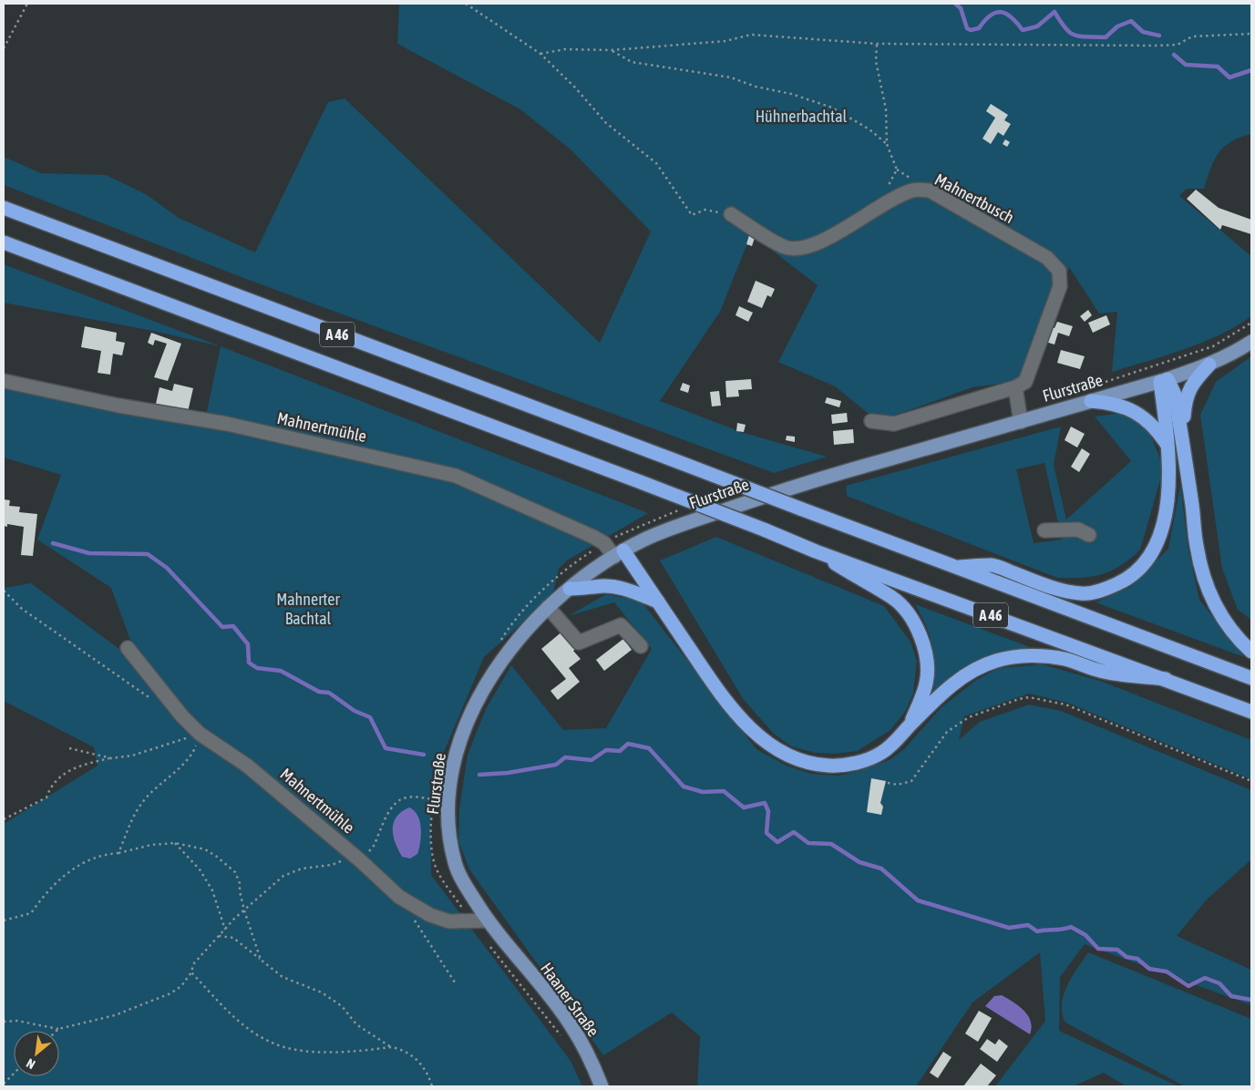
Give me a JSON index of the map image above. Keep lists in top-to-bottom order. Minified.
{"streets":{"highway":["A 46"],"main road":["Flurstraße","Haaner Straße"],"lane":["Mahnertbusch","Mahnertmühle"]},"crossings":[["Flurstraße","Mahnertmühle"],["Flurstraße","Haaner Straße"]],"parks":["Hühnerbachtal","Mahnerter Bachtal"],"north":"bottom left"}
